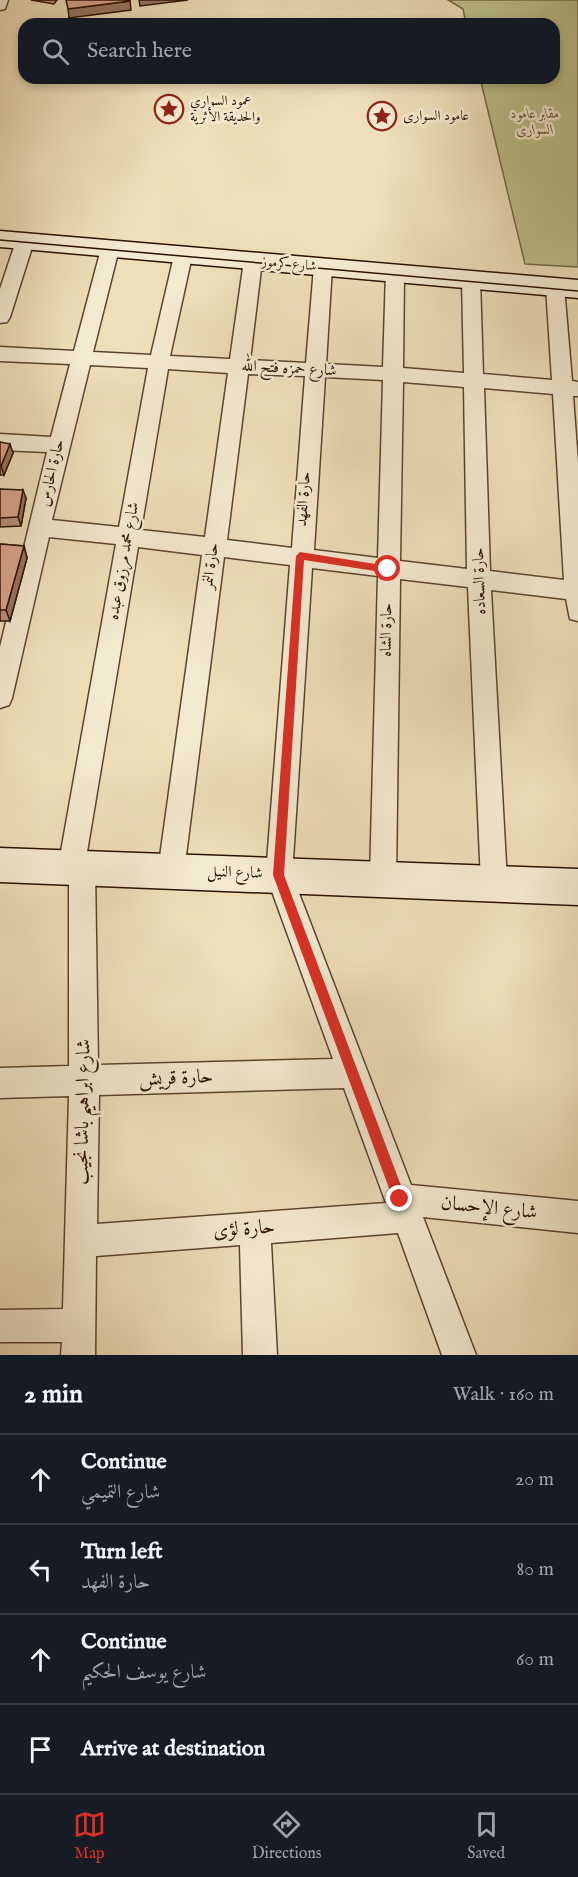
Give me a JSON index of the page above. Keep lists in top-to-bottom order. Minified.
{"streets":{"main road":["شارع كرموز","شارع النيل"],"street":["شارع حمزه فتح الله","حارة الحارس","حارة الفهد","شارع محمد مرزوق عبده","حارة النمر","حارة السعاده","حارة الشاه","حارة قريش","شارع ابراهيم باشا نجيب","شارع الإحسان","حارة لؤى"]},"crossings":[["شارع كرموز","حارة الحارس"],["شارع كرموز","حارة الفهد"],["شارع كرموز","شارع محمد مرزوق عبده"],["شارع كرموز","حارة النمر"],["شارع كرموز","حارة السعاده"],["شارع كرموز","حارة الشاه"],["شارع حمزه فتح الله","حارة الحارس"],["شارع حمزه فتح الله","حارة الفهد"],["شارع حمزه فتح الله","شارع محمد مرزوق عبده"],["شارع حمزه فتح الله","حارة النمر"],["شارع حمزه فتح الله","حارة السعاده"],["شارع حمزه فتح الله","حارة الشاه"],["حارة الفهد","شارع النيل"],["شارع محمد مرزوق عبده","شارع النيل"],["شارع محمد مرزوق عبده","شارع ابراهيم باشا نجيب"],["حارة النمر","شارع النيل"],["حارة السعاده","شارع النيل"],["حارة الشاه","شارع النيل"],["شارع النيل","شارع ابراهيم باشا نجيب"],["حارة قريش","شارع ابراهيم باشا نجيب"],["شارع ابراهيم باشا نجيب","حارة لؤى"],["شارع الإحسان","حارة لؤى"]],"parks":["مقابر عامود السوارى"],"places":{"place":["عمود السواري والحديقة الأثرية","عامود السوارى"]},"page":{"search":"Search here","heading":["2 min","Walk · 160 m"],"list":[["Continue","شارع التميمي","20 m"],["Turn left","حارة الفهد","80 m"],["Continue","شارع يوسف الحكيم","60 m"],"Arrive at destination"],"nav":["Map","Directions","Saved"]}}
